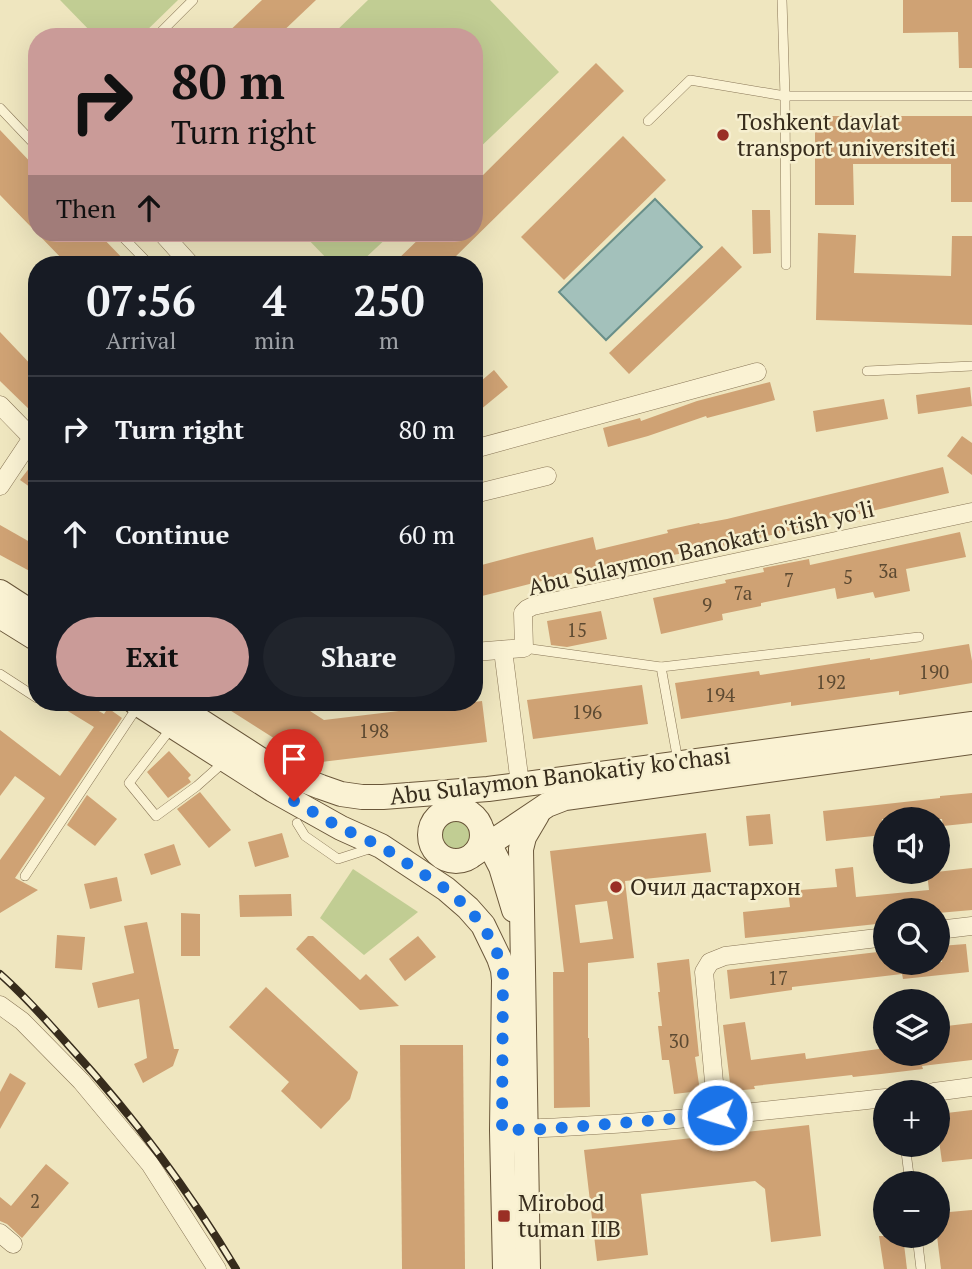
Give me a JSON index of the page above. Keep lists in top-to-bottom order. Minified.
{"streets":{"main road":["Abu Sulaymon Banokatiy ko'chasi"],"street":["Abu Sulaymon Banokati o'tish yo'li"]},"places":{"other":["Toshkent davlat transport universiteti","Очил дастархон"],"transit":["Mirobod tuman IIB"]},"house_numbers":["3a","5","7","7a","9","15","190","192","194","196","198","17","30","2"],"page":{"turn":["80 m","Turn right"],"then":"Then","eta":["07:56","Arrival","4","min","250","m"],"list":[{"name":"Turn right","value":"80 m"},{"name":"Continue","value":"60 m"}],"buttons":["Exit","Share"],"map_buttons":["+","−"]}}
